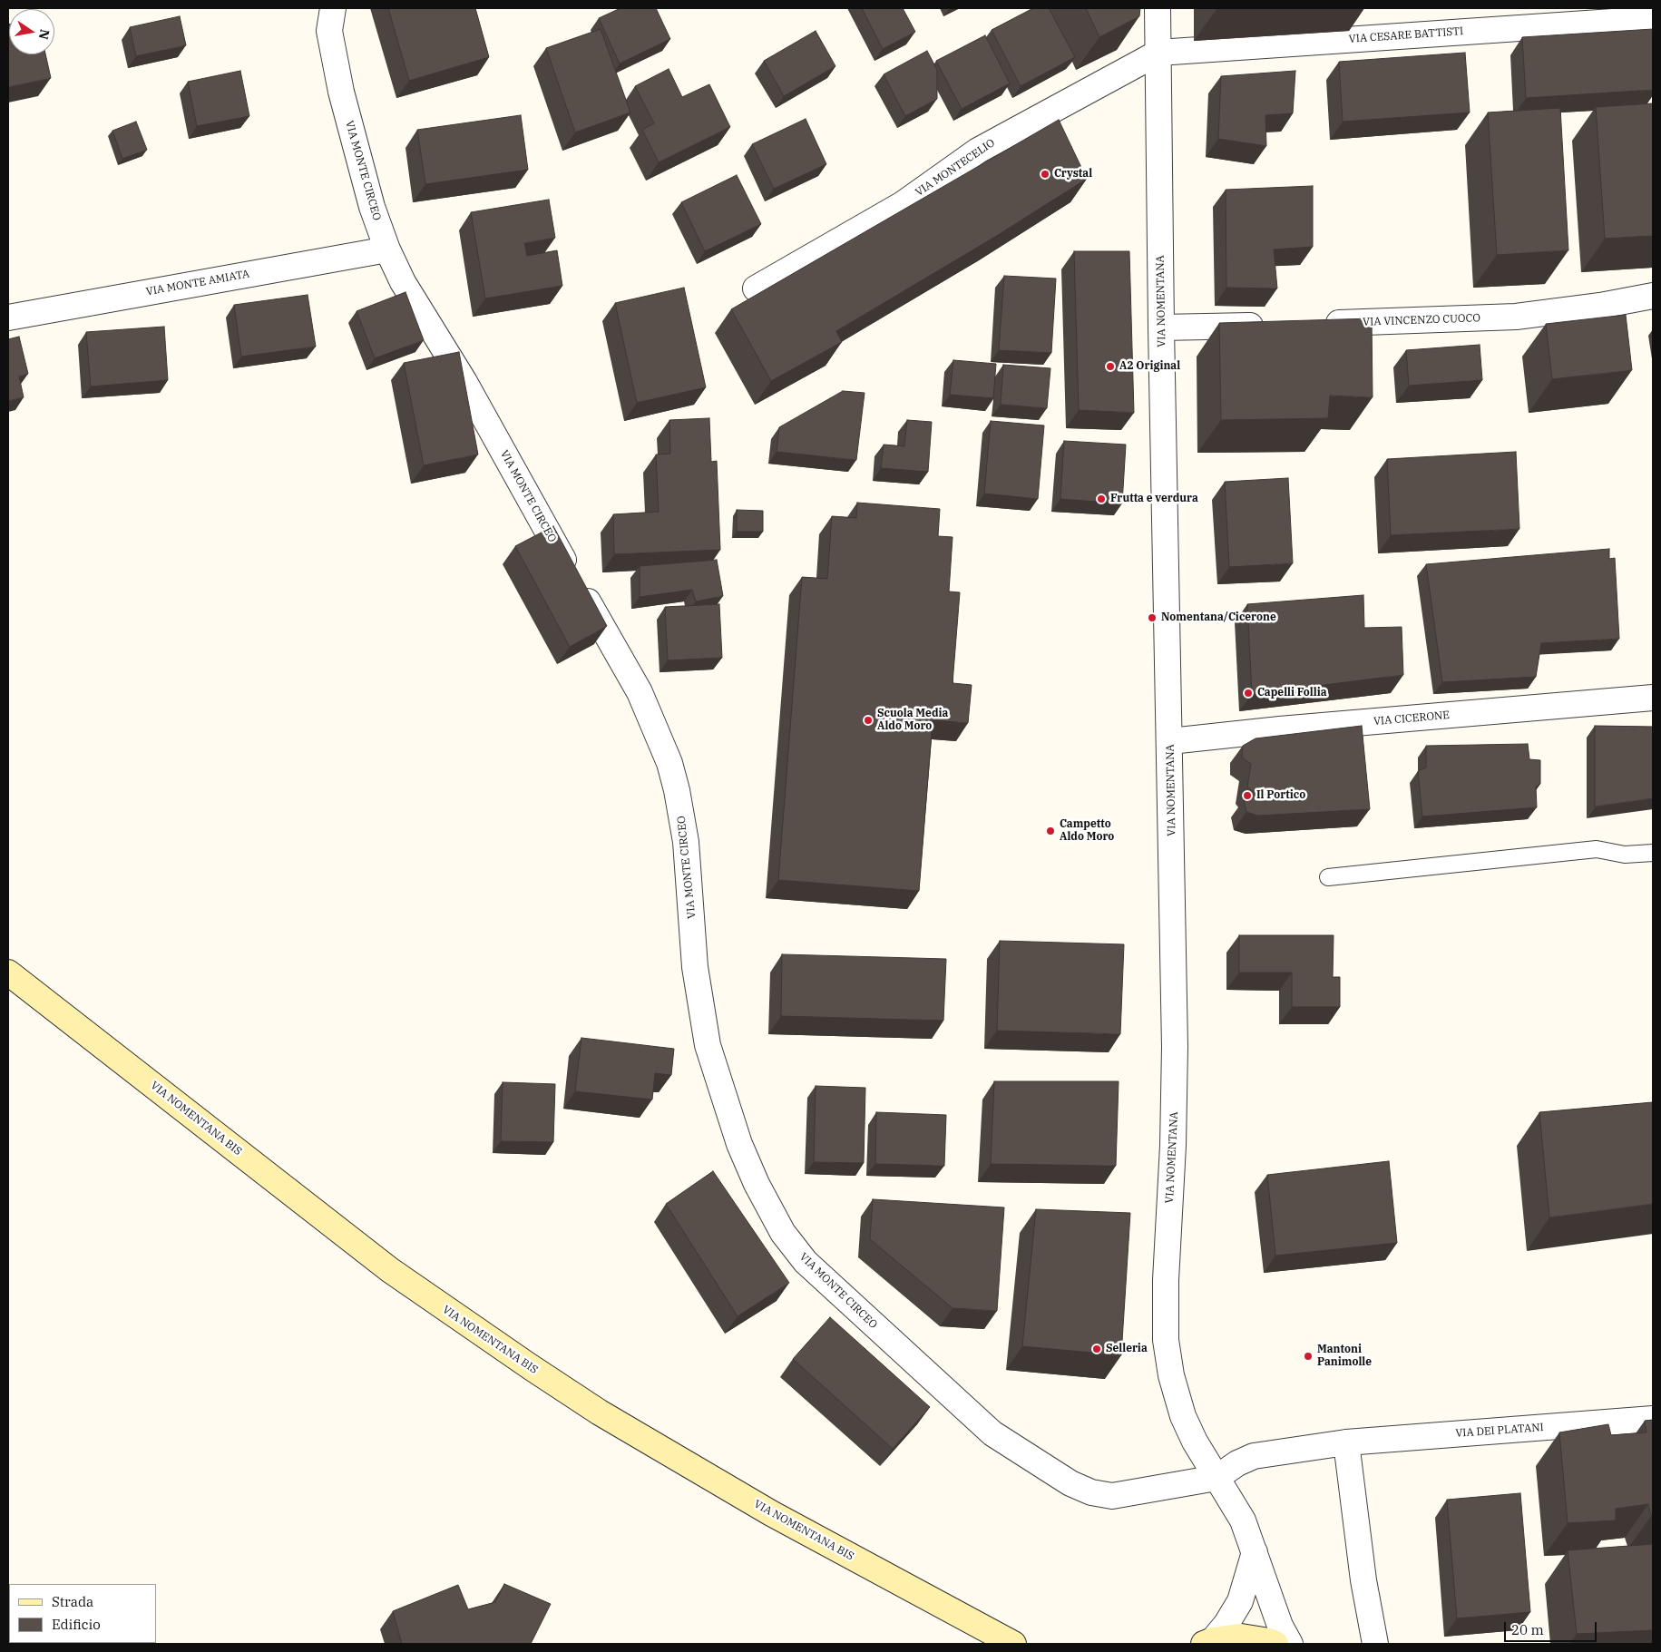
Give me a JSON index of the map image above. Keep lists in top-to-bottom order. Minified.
{"streets":{"main road":["VIA NOMENTANA BIS"],"street":["VIA CESARE BATTISTI","VIA MONTECELIO","VIA MONTE CIRCEO","VIA MONTE AMIATA","VIA NOMENTANA","VIA VINCENZO CUOCO","VIA CICERONE","VIA DEI PLATANI"]},"crossings":[["VIA CESARE BATTISTI","VIA MONTECELIO"],["VIA CESARE BATTISTI","VIA NOMENTANA"],["VIA MONTECELIO","VIA NOMENTANA"],["VIA MONTE CIRCEO","VIA MONTE AMIATA"],["VIA MONTE CIRCEO","VIA NOMENTANA"],["VIA MONTE CIRCEO","VIA DEI PLATANI"],["VIA NOMENTANA","VIA CICERONE"],["VIA NOMENTANA","VIA DEI PLATANI"]],"places":["Crystal","A2 Original","Frutta e verdura","Nomentana/Cicerone","Capelli Follia","Scuola Media Aldo Moro","Il Portico","Campetto Aldo Moro","Selleria","Mantoni Panimolle"],"legend":["Strada","Edificio"],"scale_bar":"20 m","north":"right"}
